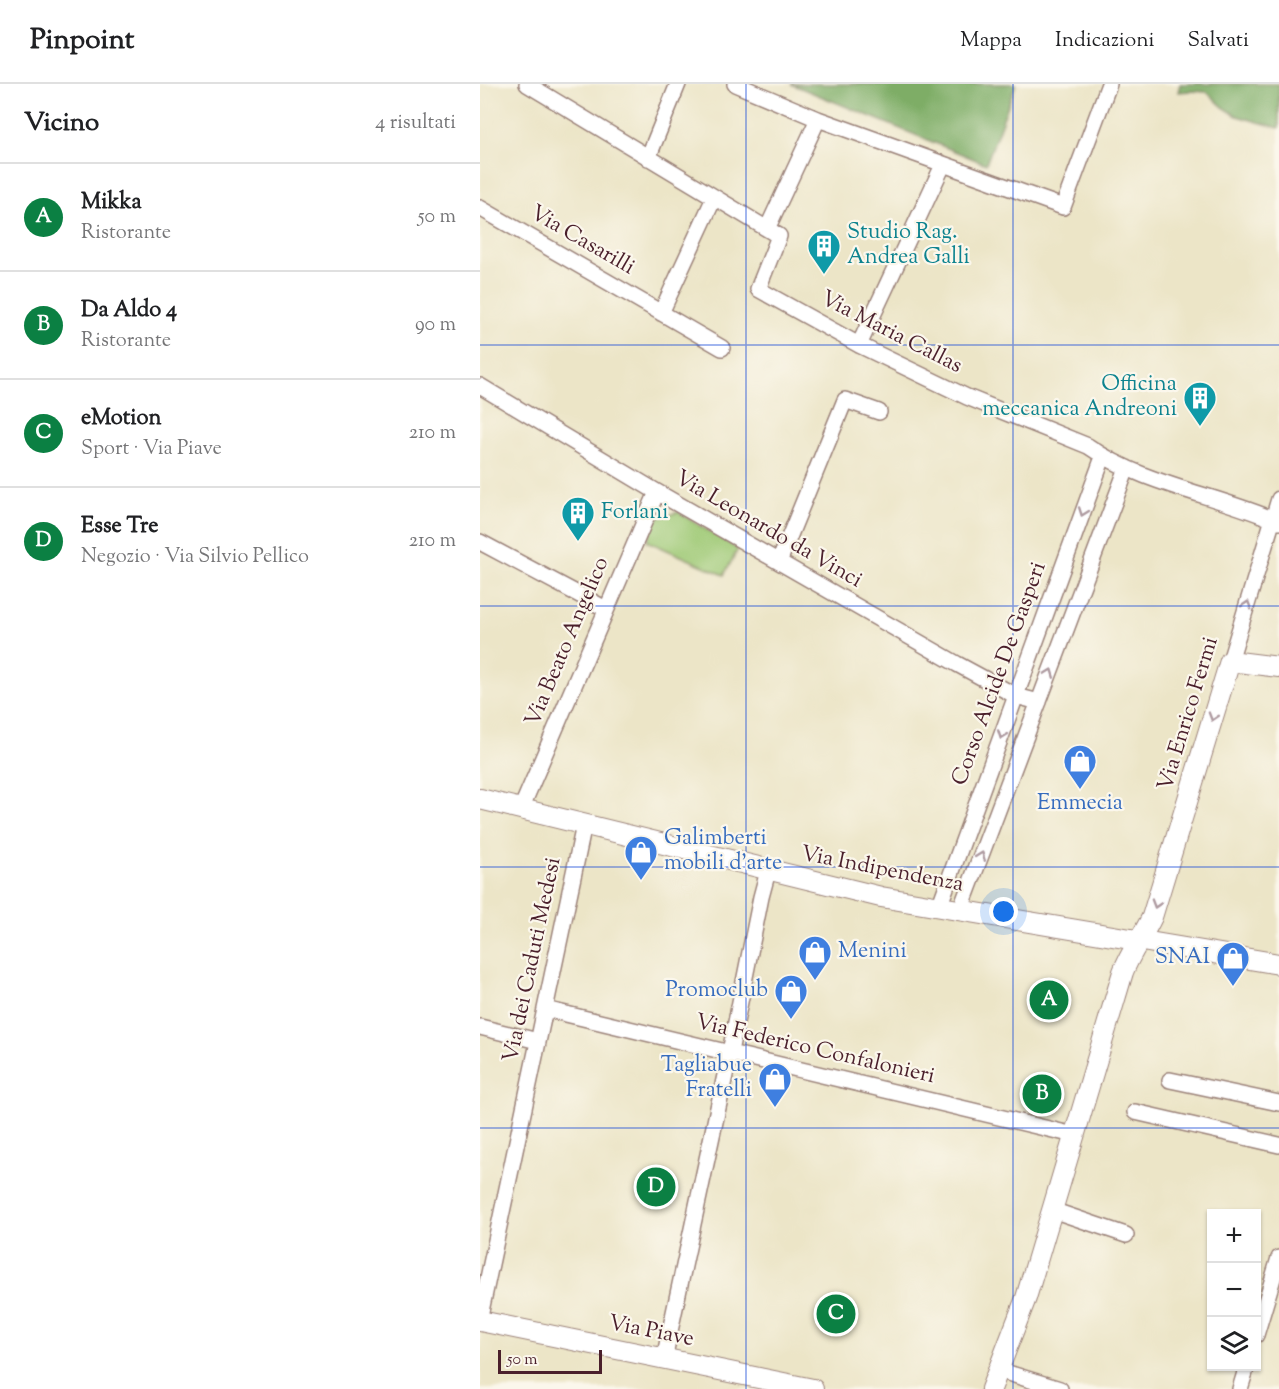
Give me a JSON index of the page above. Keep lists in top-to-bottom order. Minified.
{"streets":{"street":["Via Casarilli","Via Maria Callas","Via Leonardo da Vinci","Via Beato Angelico","Corso Alcide De Gasperi","Via Enrico Fermi","Via Indipendenza","Via dei Caduti Medesi","Via Federico Confalonieri","Via Piave"]},"crossings":[["Via Maria Callas","Corso Alcide De Gasperi"],["Via Maria Callas","Via Enrico Fermi"],["Via Leonardo da Vinci","Via Beato Angelico"],["Via Leonardo da Vinci","Corso Alcide De Gasperi"],["Via Beato Angelico","Via Indipendenza"],["Corso Alcide De Gasperi","Via Indipendenza"],["Via Enrico Fermi","Via Indipendenza"],["Via Enrico Fermi","Via Federico Confalonieri"],["Via Indipendenza","Via dei Caduti Medesi"],["Via dei Caduti Medesi","Via Federico Confalonieri"]],"places":{"building":["Studio Rag. Andrea Galli","Officina meccanica Andreoni","Forlani"],"shop":["Emmecia","Galimberti mobili d'arte","Menini","SNAI","Promoclub","Tagliabue Fratelli"]},"scale_bar":"50 m","page":{"header":"Pinpoint","nav":["Mappa","Indicazioni","Salvati"],"heading":["Vicino","4 risultati"],"list":[{"mark":"A","name":"Mikka","note":"Ristorante","value":"50 m"},{"mark":"B","name":"Da Aldo 4","note":"Ristorante","value":"90 m"},{"mark":"C","name":"eMotion","note":"Sport · Via Piave","value":"210 m"},{"mark":"D","name":"Esse Tre","note":"Negozio · Via Silvio Pellico","value":"210 m"}],"pins":["A","B","D","C"],"map_buttons":["+","−"],"scale":"50 m"}}
